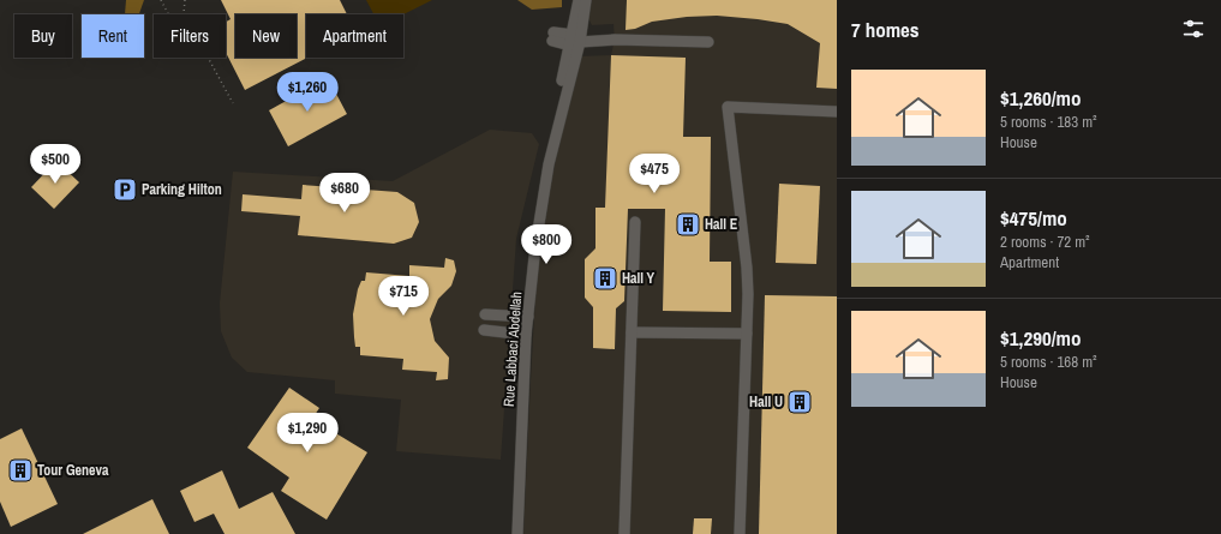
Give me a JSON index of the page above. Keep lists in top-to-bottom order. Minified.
{"streets":{"street":["Rue Labbaci Abdellah"]},"places":{"parking":["Parking Hilton"],"building":["Hall E","Hall Y","Hall U","Tour Geneva"]},"page":{"heading":"7 homes","chip":["Buy","Rent","Filters","New","Apartment"],"list":[{"name":"$1,260/mo","note":"5 rooms · 183 m² · House"},{"name":"$475/mo","note":"2 rooms · 72 m² · Apartment"},{"name":"$1,290/mo","note":"5 rooms · 168 m² · House"}],"price":["$1,260","$500","$475","$680","$800","$715","$1,290"]}}
